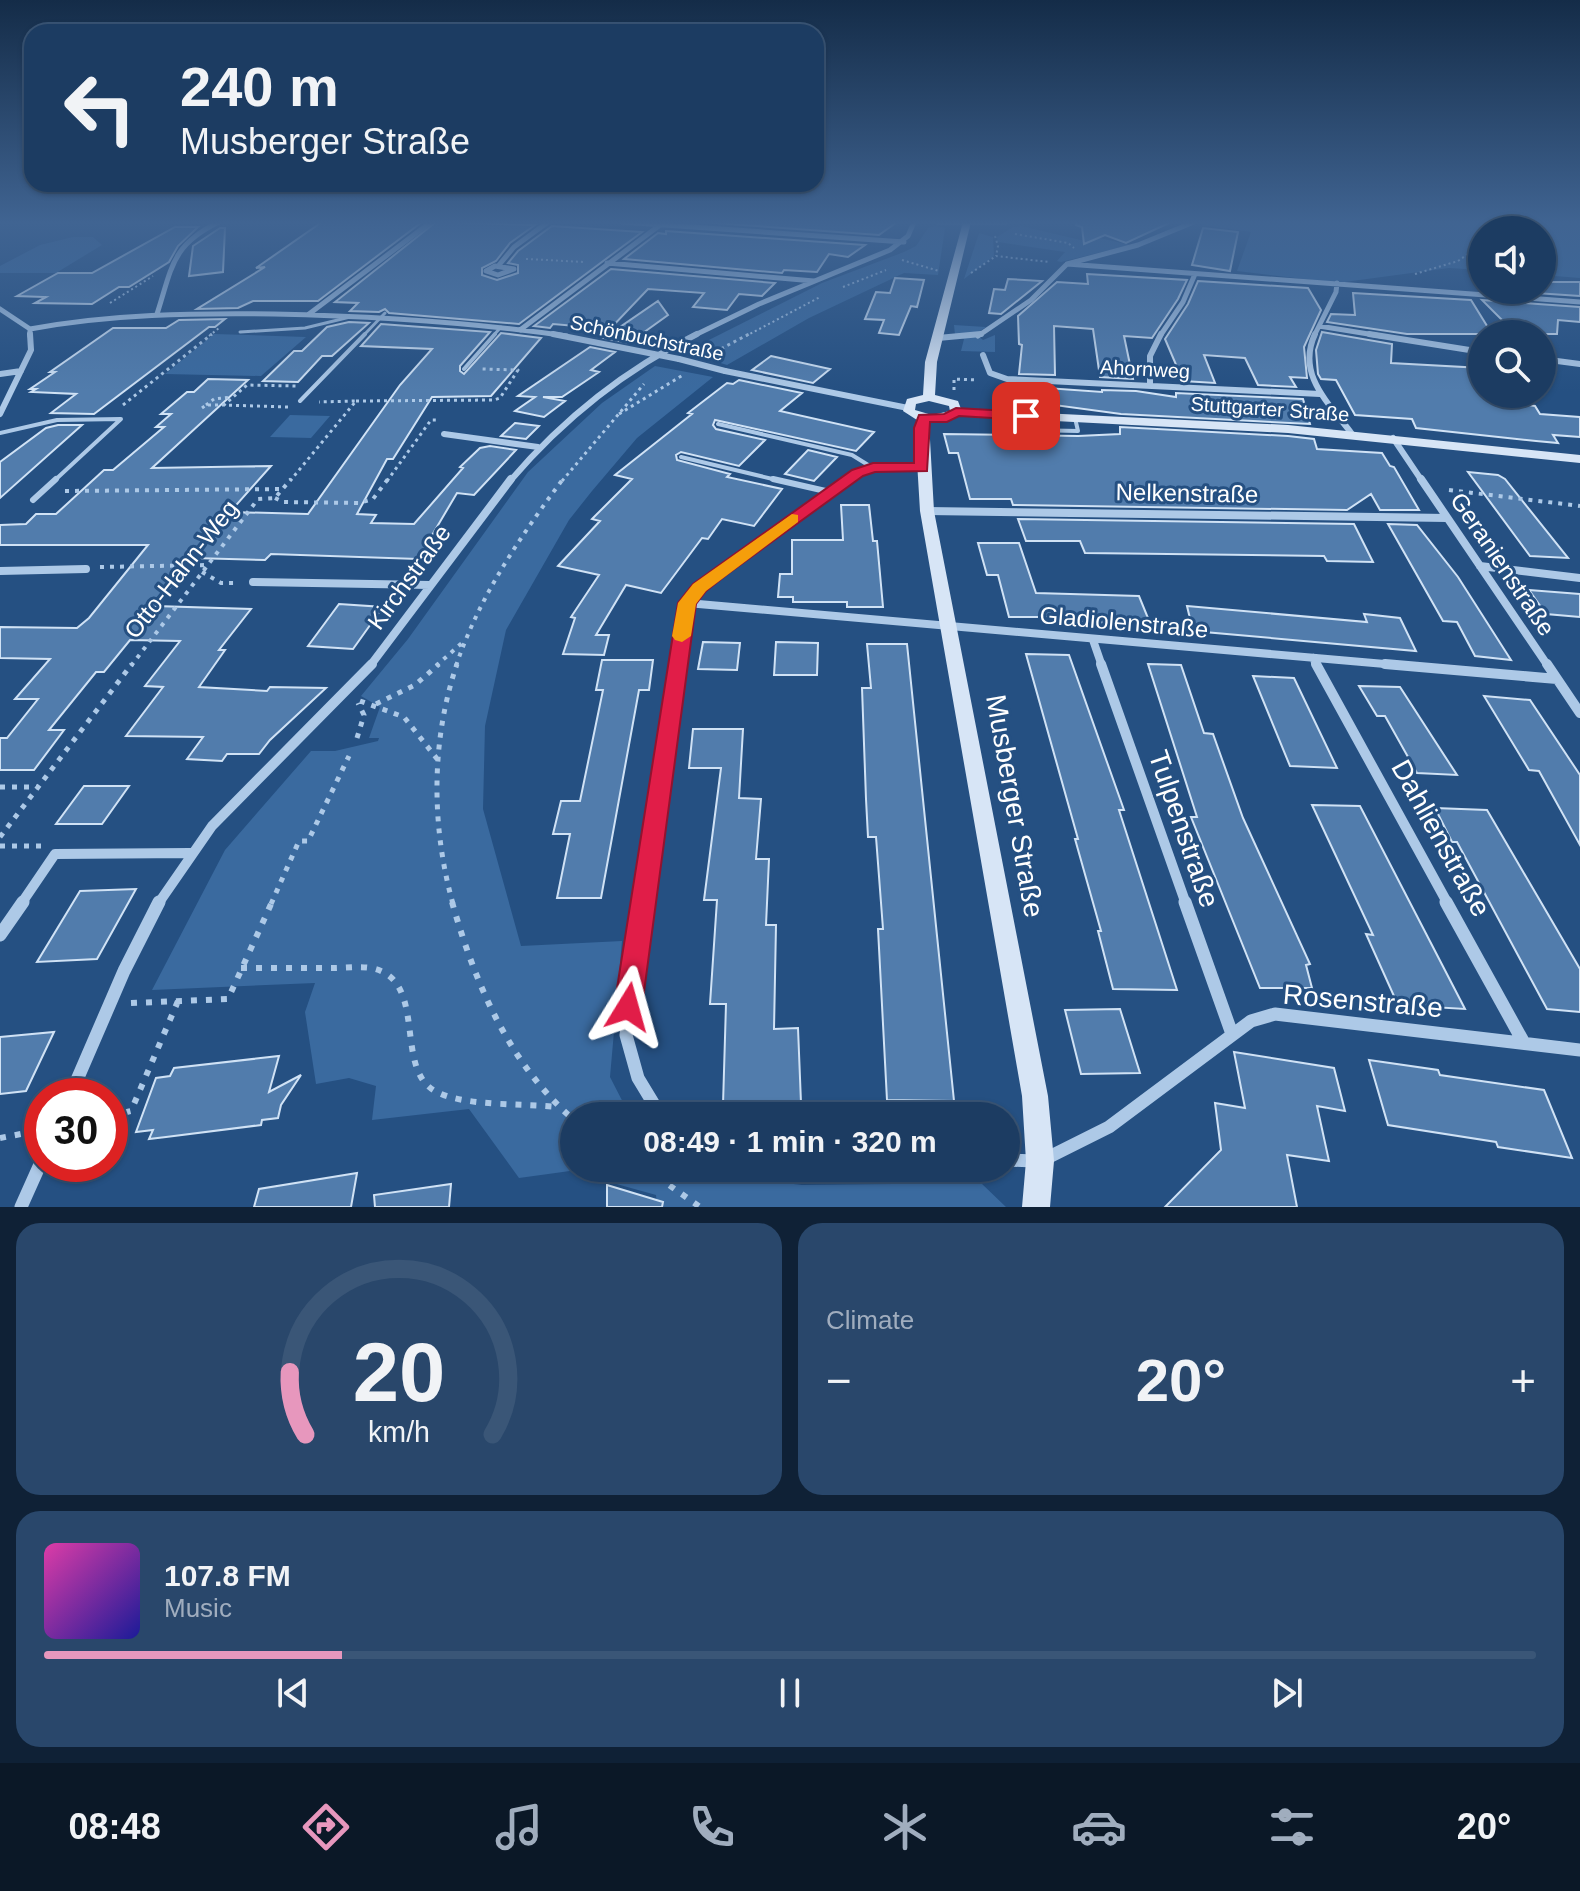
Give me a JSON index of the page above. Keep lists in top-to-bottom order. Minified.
{"streets":{"main road":["Stuttgarter Straße","Musberger Straße"],"street":["Schönbuchstraße","Ahornweg","Nelkenstraße","Geranienstraße","Kirchstraße","Gladiolenstraße","Tulpenstraße","Dahlienstraße","Rosenstraße"],"path":["Otto-Hahn-Weg"]},"crossings":[["Schönbuchstraße","Kirchstraße"],["Schönbuchstraße","Musberger Straße"],["Stuttgarter Straße","Geranienstraße"],["Nelkenstraße","Geranienstraße"],["Nelkenstraße","Musberger Straße"],["Geranienstraße","Gladiolenstraße"],["Gladiolenstraße","Musberger Straße"],["Gladiolenstraße","Tulpenstraße"],["Gladiolenstraße","Dahlienstraße"],["Musberger Straße","Rosenstraße"],["Tulpenstraße","Rosenstraße"],["Dahlienstraße","Rosenstraße"]],"page":{"turn":["240 m","Musberger Straße"],"limit":"30","trip":"08:49 · 1 min · 320 m","tile":"Climate","heat":["−","20°","+"],"song":["107.8 FM","Music"],"tabs":["08:48","20°"],"gauge":["20","km/h"]}}
